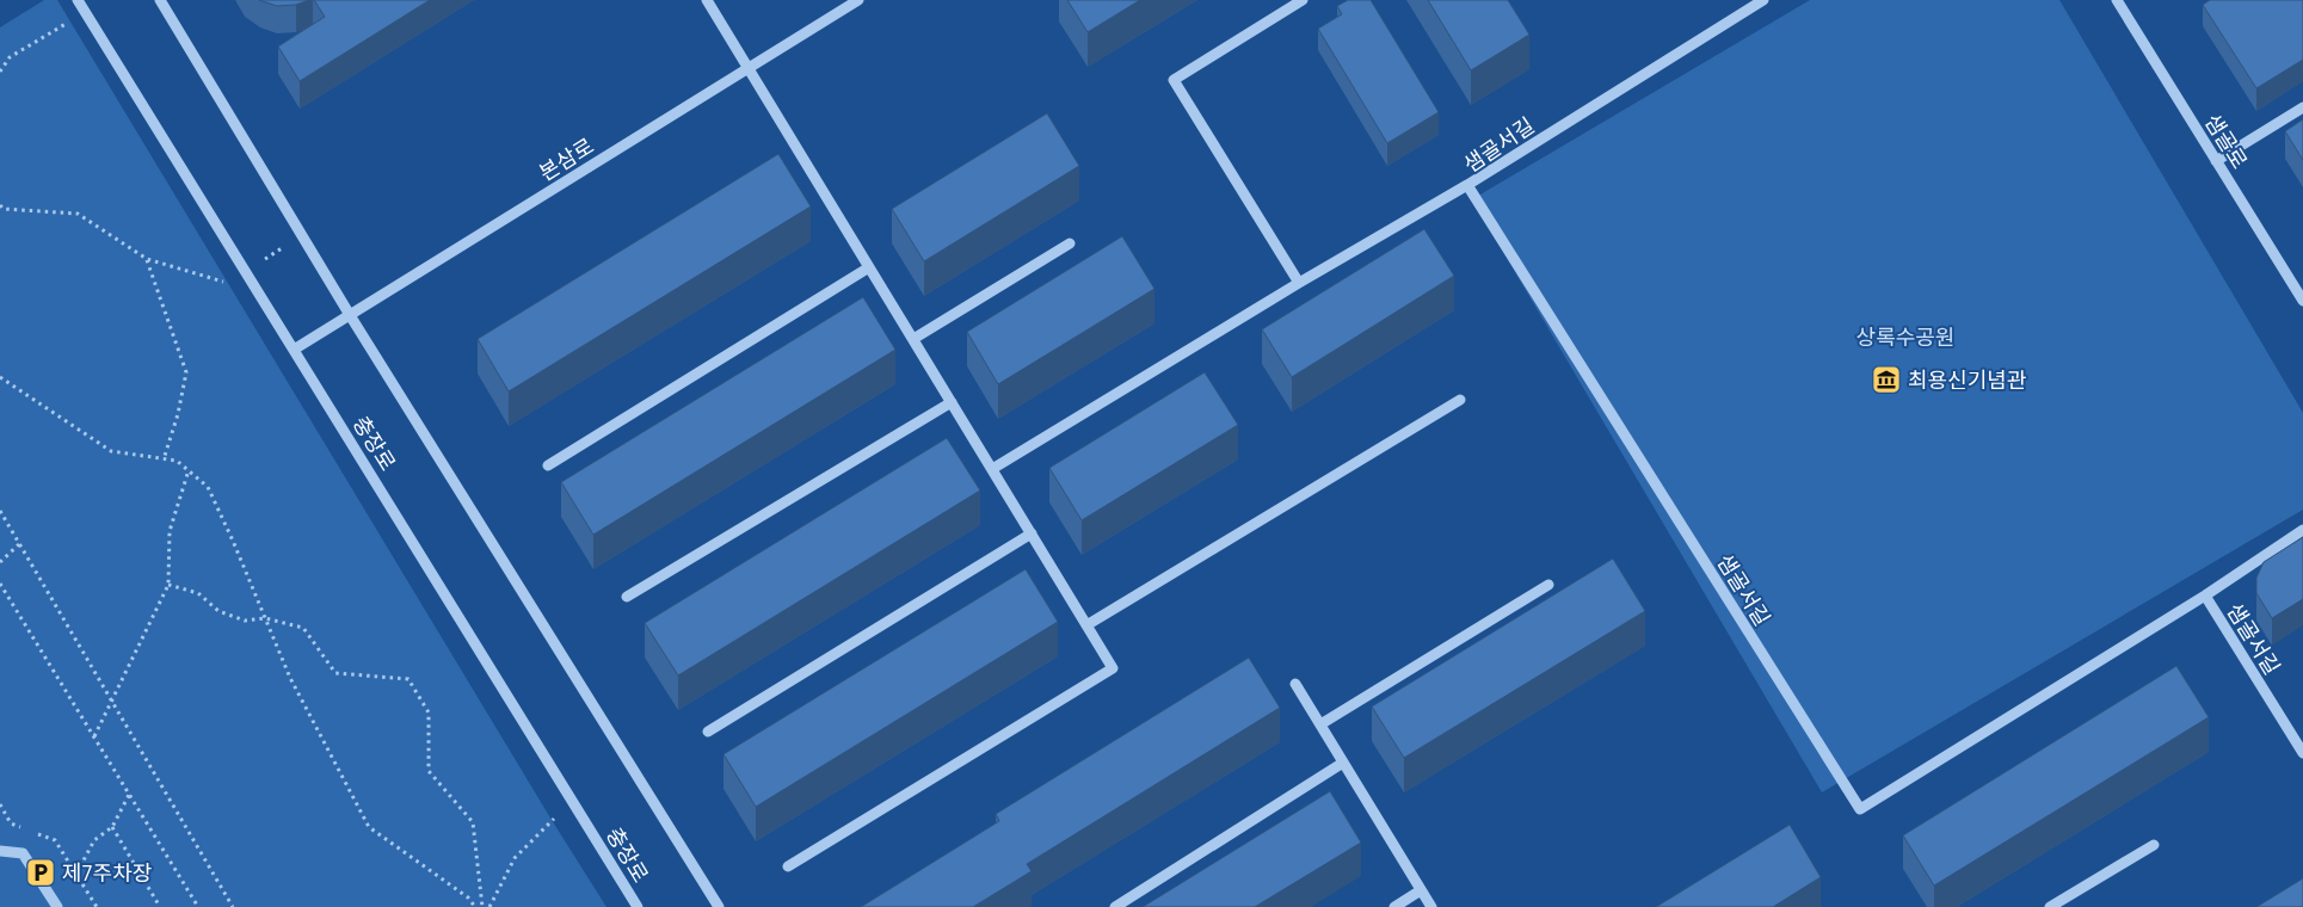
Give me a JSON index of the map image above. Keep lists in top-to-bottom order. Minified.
{"streets":{"street":["샘골로","샘골서길","본삼로","충장로"]},"crossings":[["본삼로","충장로"]],"parks":["상록수공원"],"places":{"museum":["최용신기념관"],"parking":["제7주차장"]}}
